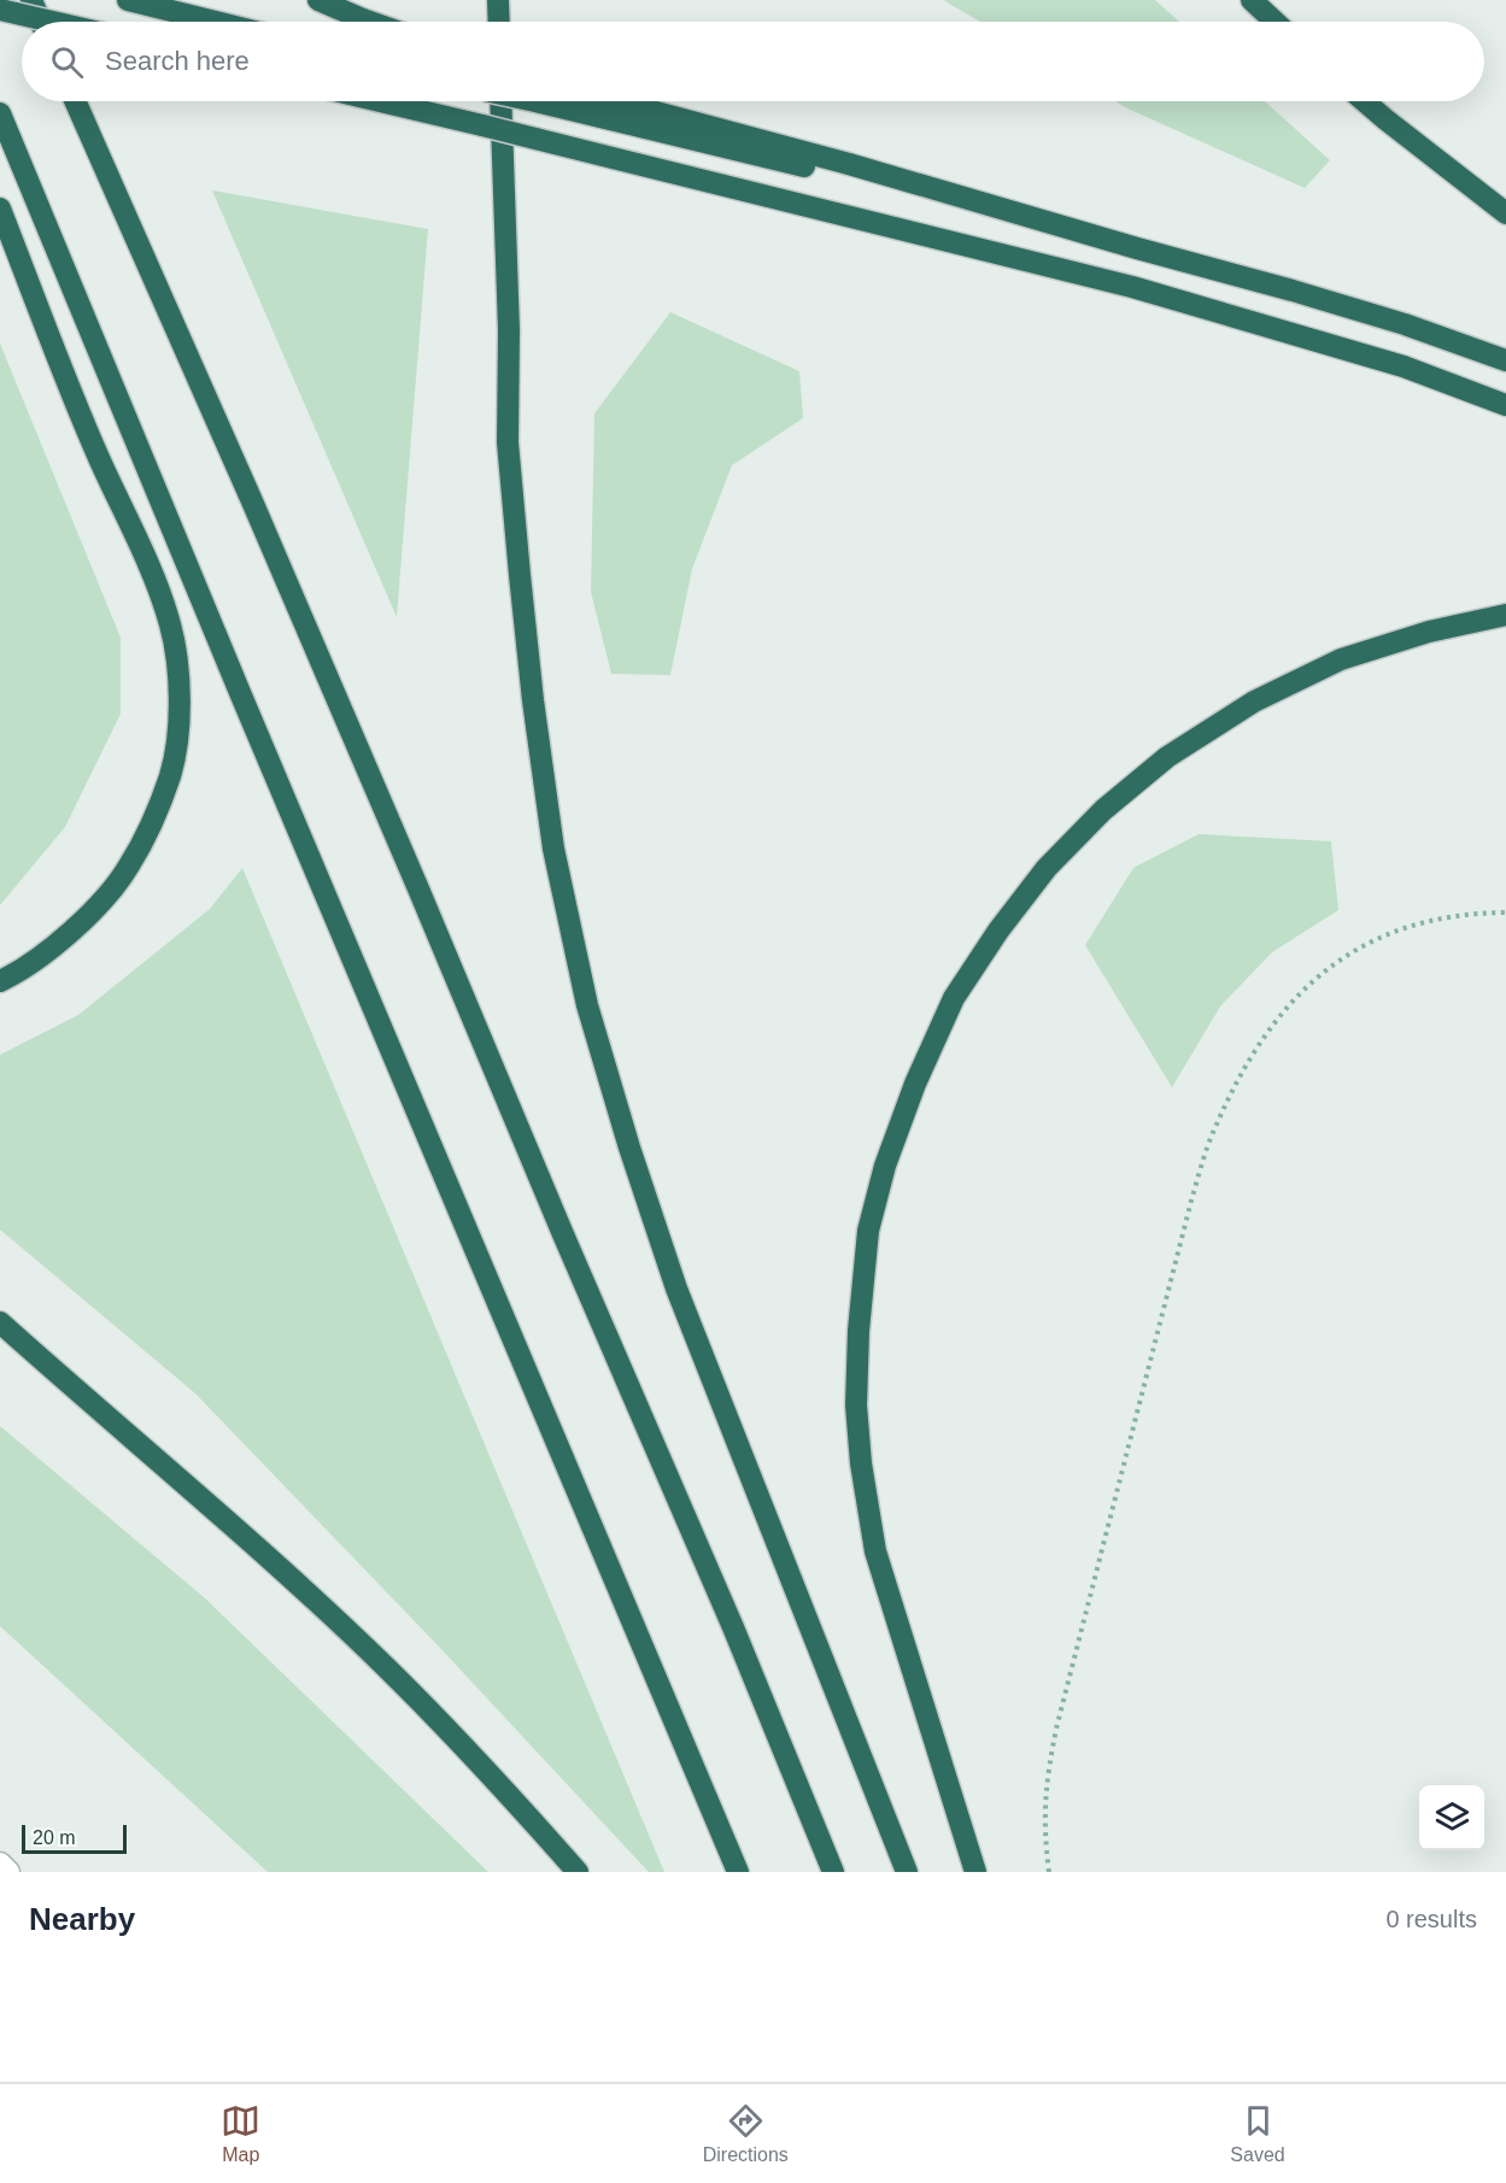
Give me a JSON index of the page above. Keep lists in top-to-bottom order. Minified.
{"scale_bar":"20 m","page":{"search":"Search here","scale":"20 m","heading":["Nearby","0 results"],"nav":["Map","Directions","Saved"]}}
